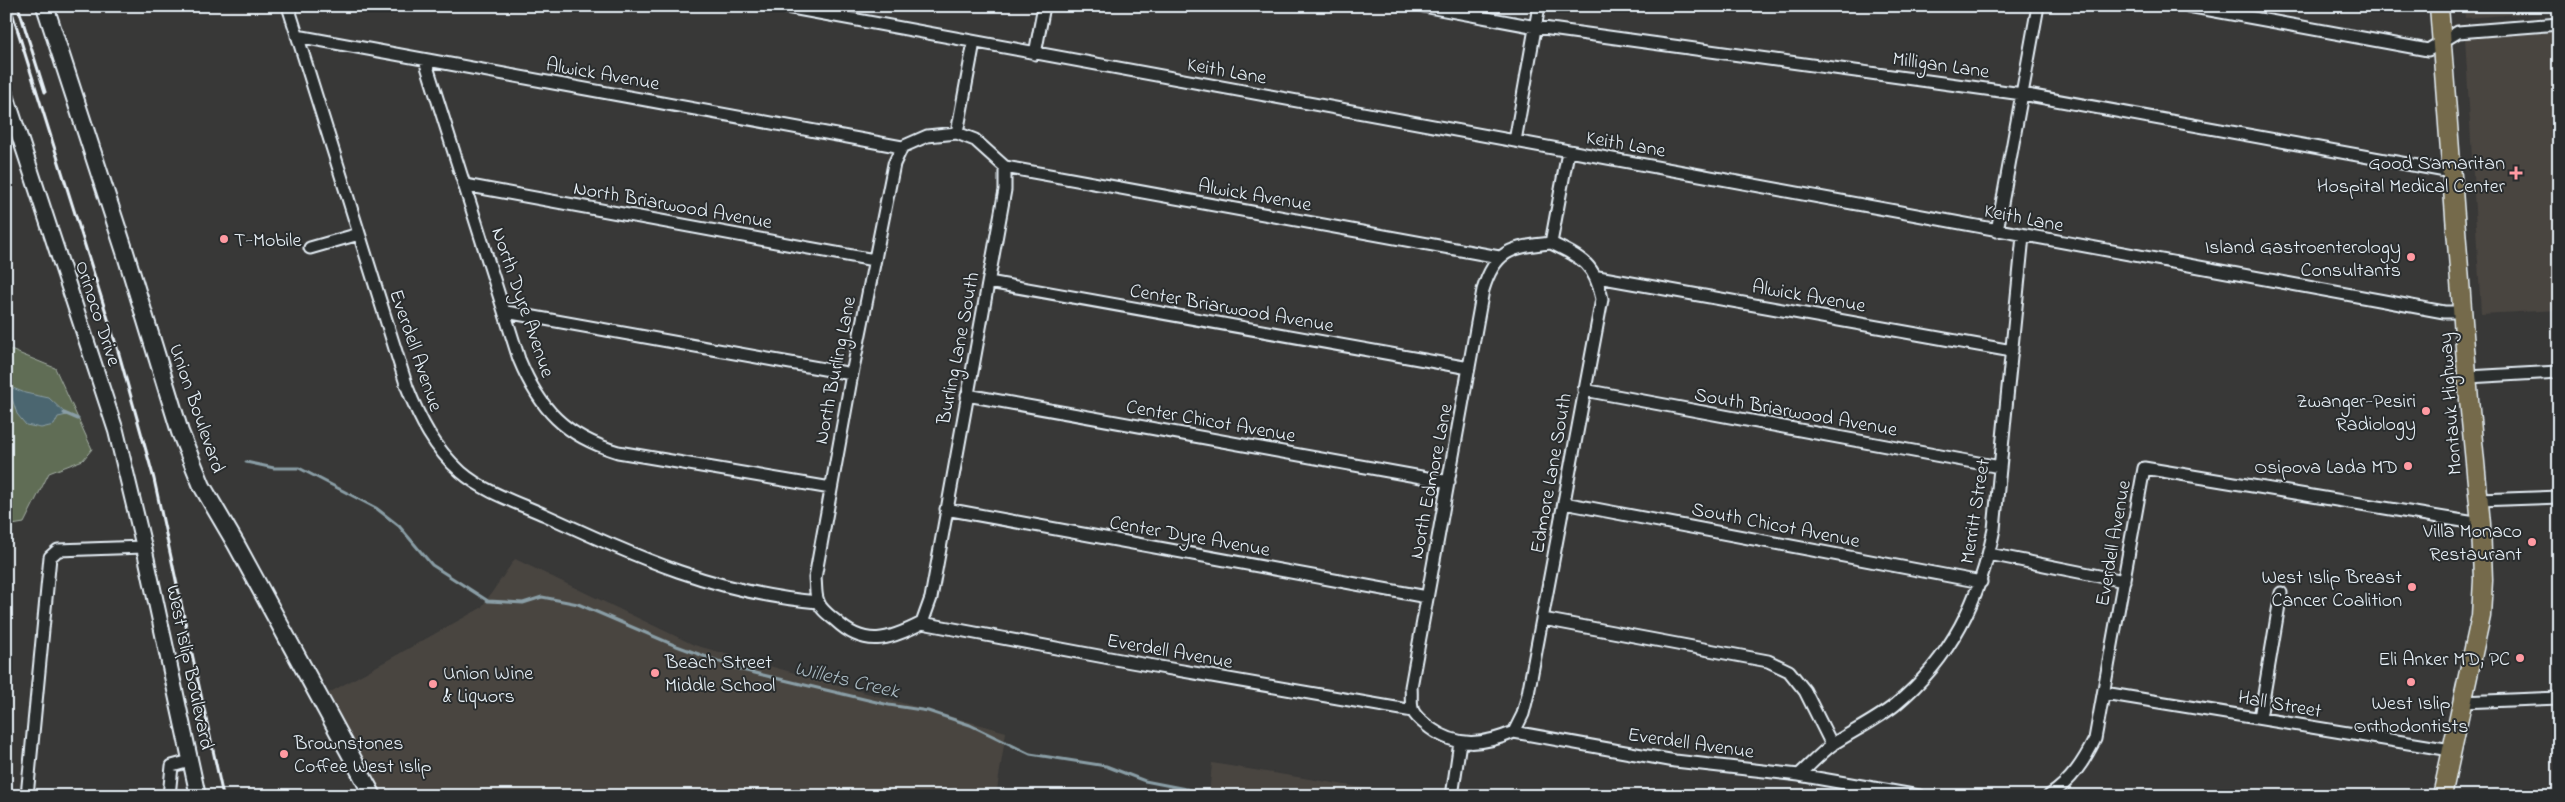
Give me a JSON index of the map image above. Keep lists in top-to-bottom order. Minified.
{"streets":{"main road":["Montauk Highway","Union Boulevard"],"street":["Milligan Lane","Keith Lane","Alwick Avenue","North Briarwood Avenue","North Dyre Avenue","Center Briarwood Avenue","Orinoco Drive","Burling Lane South","Everdell Avenue","North Burling Lane","South Briarwood Avenue","Center Chicot Avenue","Edmore Lane South","North Edmore Lane","Merritt Street","South Chicot Avenue","Center Dyre Avenue","West Islip Boulevard","Hall Street"]},"crossings":[["Milligan Lane","Montauk Highway"],["Keith Lane","Montauk Highway"],["Keith Lane","Merritt Street"],["Alwick Avenue","North Dyre Avenue"],["Alwick Avenue","Burling Lane South"],["Alwick Avenue","Everdell Avenue"],["Alwick Avenue","North Burling Lane"],["Alwick Avenue","Edmore Lane South"],["Alwick Avenue","North Edmore Lane"],["Alwick Avenue","Merritt Street"],["North Briarwood Avenue","North Dyre Avenue"],["North Briarwood Avenue","North Burling Lane"],["North Dyre Avenue","North Burling Lane"],["Center Briarwood Avenue","Burling Lane South"],["Center Briarwood Avenue","North Edmore Lane"],["Orinoco Drive","West Islip Boulevard"],["Burling Lane South","Everdell Avenue"],["Burling Lane South","Center Chicot Avenue"],["Burling Lane South","Center Dyre Avenue"],["Everdell Avenue","North Burling Lane"],["Everdell Avenue","Montauk Highway"],["Everdell Avenue","Edmore Lane South"],["Everdell Avenue","North Edmore Lane"],["Everdell Avenue","Merritt Street"],["Everdell Avenue","Hall Street"],["Montauk Highway","Hall Street"],["South Briarwood Avenue","Edmore Lane South"],["South Briarwood Avenue","Merritt Street"],["Center Chicot Avenue","North Edmore Lane"],["Edmore Lane South","South Chicot Avenue"],["North Edmore Lane","Center Dyre Avenue"],["Merritt Street","South Chicot Avenue"]],"water":["Willets Creek"],"places":{"health":["Good Samaritan Hospital Medical Center"],"other":["T-Mobile","Island Gastroenterology Consultants","Zwanger-Pesiri Radiology","Osipova Lada MD","Villa Monaco Restaurant","West Islip Breast Cancer Coalition","Eli Anker MD, PC","Beach Street Middle School","West Islip Orthodontists","Union Wine & Liquors","Brownstones Coffee West Islip"]}}
